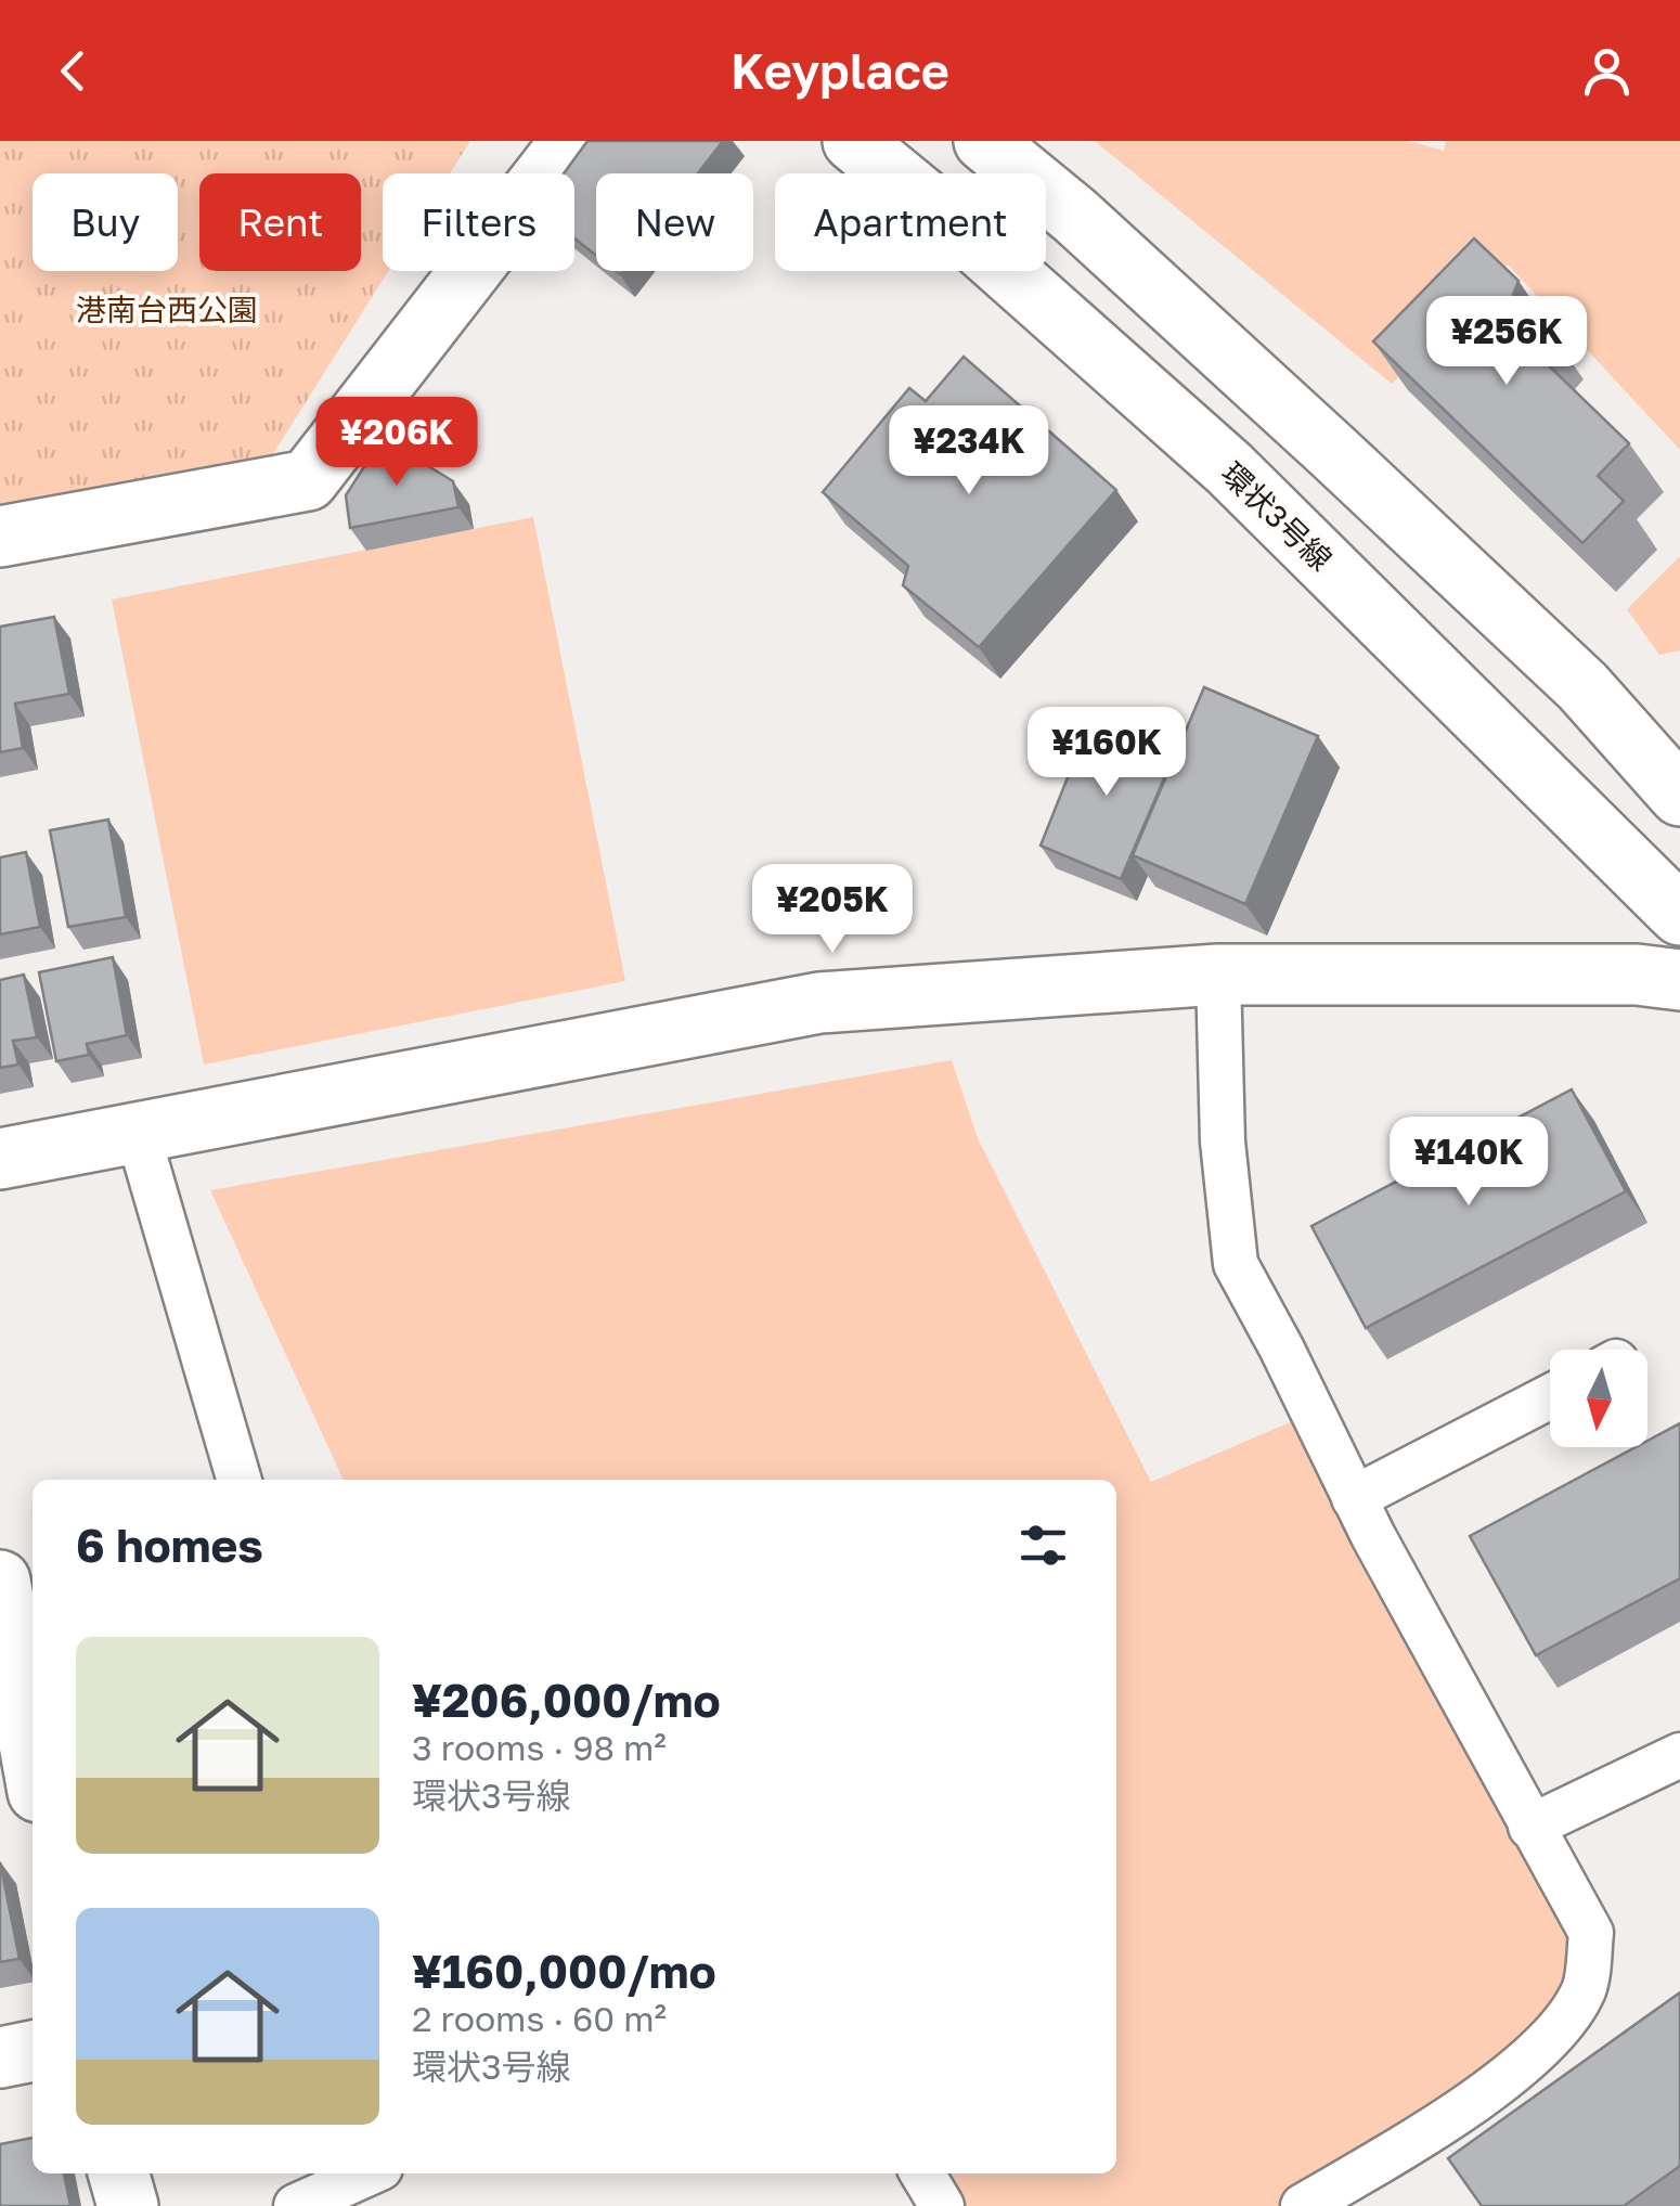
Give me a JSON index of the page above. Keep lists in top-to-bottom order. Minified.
{"streets":{"street":["環状3号線"]},"parks":["港南台西公園"],"north":"bottom","page":{"header":"Keyplace","chip":["Buy","Rent","Filters","New","Apartment"],"price":["¥256K","¥206K","¥234K","¥160K","¥205K","¥140K"],"heading":"6 homes","list":[{"name":"¥206,000/mo","note":"3 rooms · 98 m² · 環状3号線"},{"name":"¥160,000/mo","note":"2 rooms · 60 m² · 環状3号線"}]}}
